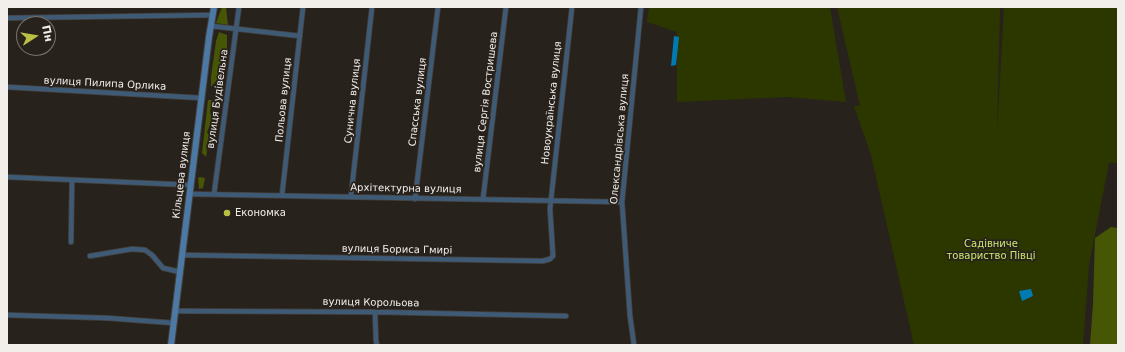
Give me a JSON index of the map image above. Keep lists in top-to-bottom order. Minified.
{"streets":{"main road":["Кільцева вулиця"],"street":["вулиця Пилипа Орлика","вулиця Будівельна","Польова вулиця","Сунична вулиця","Спасська вулиця","вулиця Сергія Востришева","Новоукраїнська вулиця","Олександрівська вулиця","Архітектурна вулиця","вулиця Бориса Гмирі","вулиця Корольова"]},"crossings":[["вулиця Пилипа Орлика","Кільцева вулиця"],["вулиця Будівельна","Архітектурна вулиця"],["Польова вулиця","Архітектурна вулиця"],["Сунична вулиця","Архітектурна вулиця"],["Спасська вулиця","Архітектурна вулиця"],["вулиця Сергія Востришева","Архітектурна вулиця"],["Новоукраїнська вулиця","Архітектурна вулиця"],["Новоукраїнська вулиця","вулиця Бориса Гмирі"],["Олександрівська вулиця","Архітектурна вулиця"],["Кільцева вулиця","Архітектурна вулиця"],["Кільцева вулиця","вулиця Бориса Гмирі"],["Кільцева вулиця","вулиця Корольова"],["Архітектурна вулиця","вулиця Бориса Гмирі"]],"parks":["Садівниче товариство Півці"],"places":["Економка"],"north":"right"}
